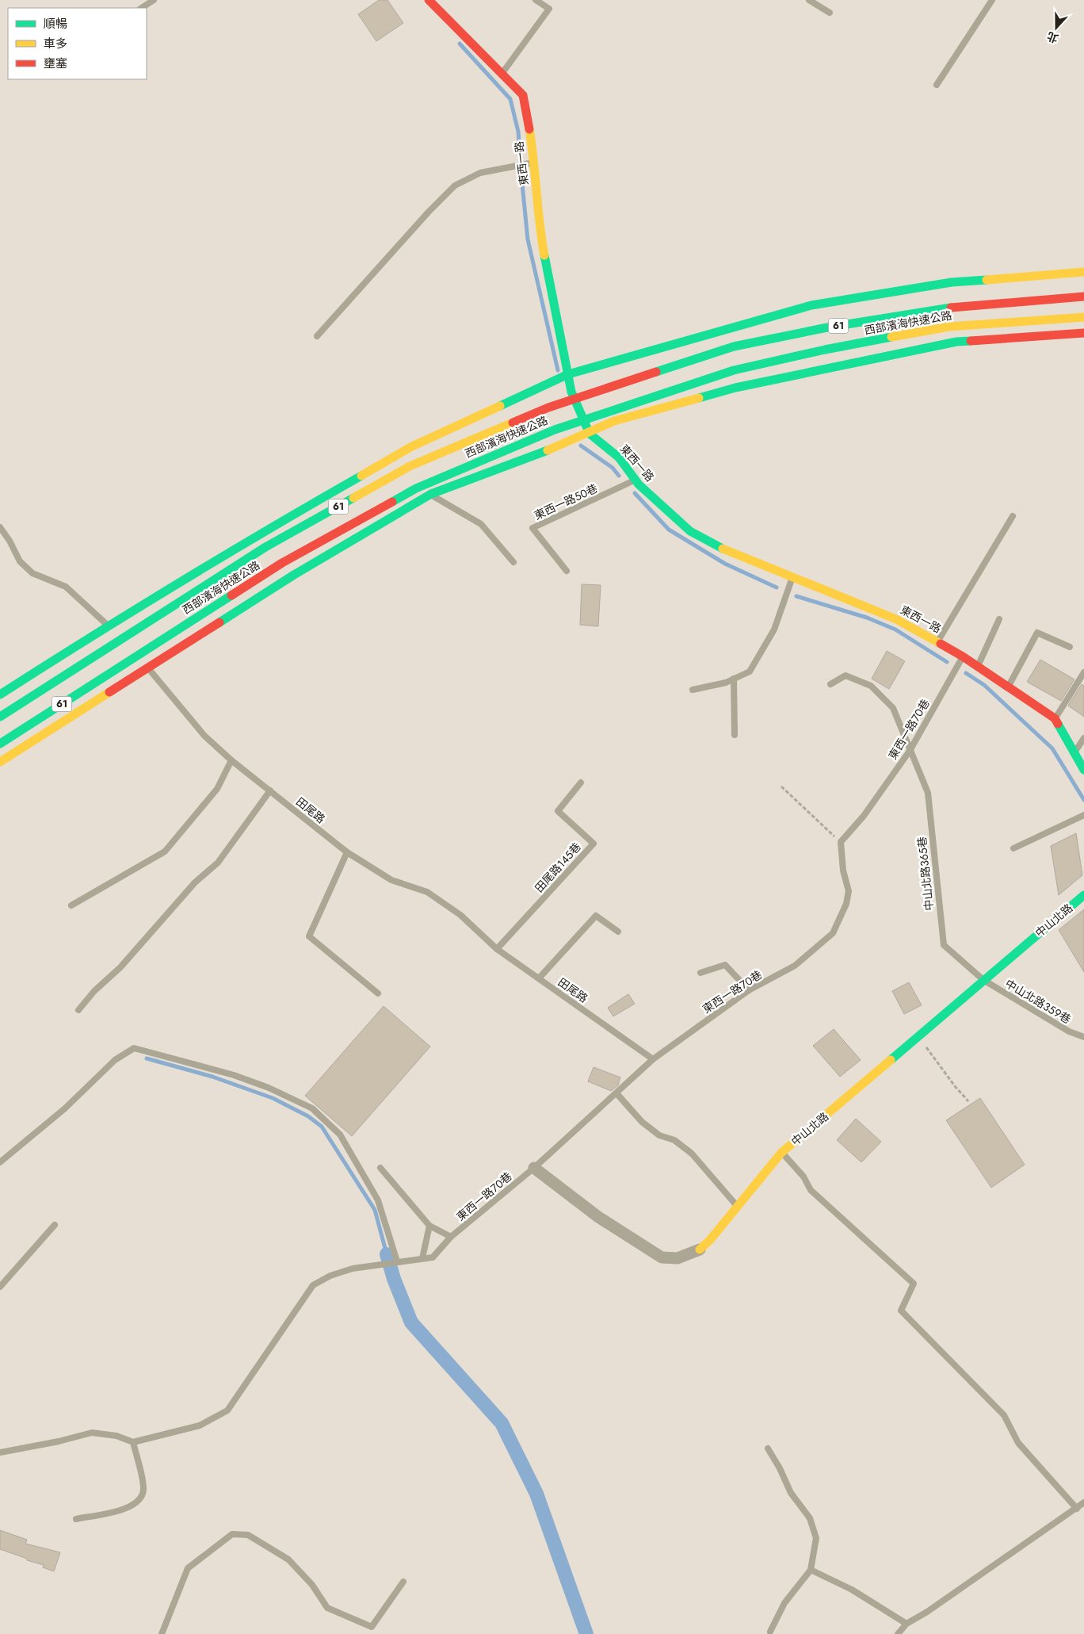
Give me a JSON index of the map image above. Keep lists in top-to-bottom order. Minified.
{"streets":{"main road":["東西一路","西部濱海快速公路","61","中山北路"],"lane":["東西一路50巷","東西一路70巷","田尾路","田尾路145巷","中山北路365巷","中山北路359巷"]},"crossings":[["東西一路","東西一路50巷"],["東西一路","東西一路70巷"],["東西一路70巷","田尾路"],["東西一路70巷","中山北路365巷"],["東西一路70巷","中山北路"],["田尾路","田尾路145巷"],["中山北路365巷","中山北路"],["中山北路365巷","中山北路359巷"],["中山北路","中山北路359巷"]],"legend":["順暢","車多","壅塞"],"north":"bottom"}
